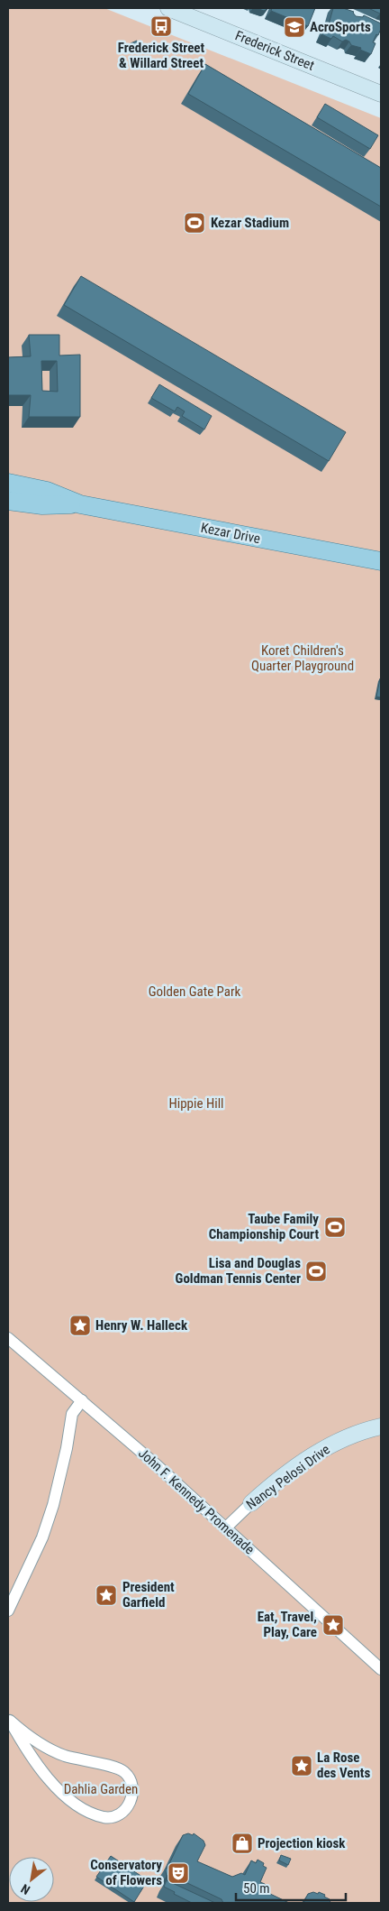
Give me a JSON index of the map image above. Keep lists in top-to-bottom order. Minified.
{"streets":{"main road":["Frederick Street","Kezar Drive","Nancy Pelosi Drive"],"street":["John F. Kennedy Promenade"]},"crossings":[["Nancy Pelosi Drive","John F. Kennedy Promenade"]],"parks":["Koret Children's Quarter Playground","Golden Gate Park","Hippie Hill","Dahlia Garden"],"places":{"bus stop":["Frederick Street & Willard Street"],"school or university":["AcroSports"],"sports":["Kezar Stadium","Taube Family Championship Court","Lisa and Douglas Goldman Tennis Center"],"place":["Henry W. Halleck","President Garfield","Eat, Travel, Play, Care","La Rose des Vents"],"shop":["Projection kiosk"],"theatre":["Conservatory of Flowers"]},"scale_bar":"50 m","north":"bottom left"}
